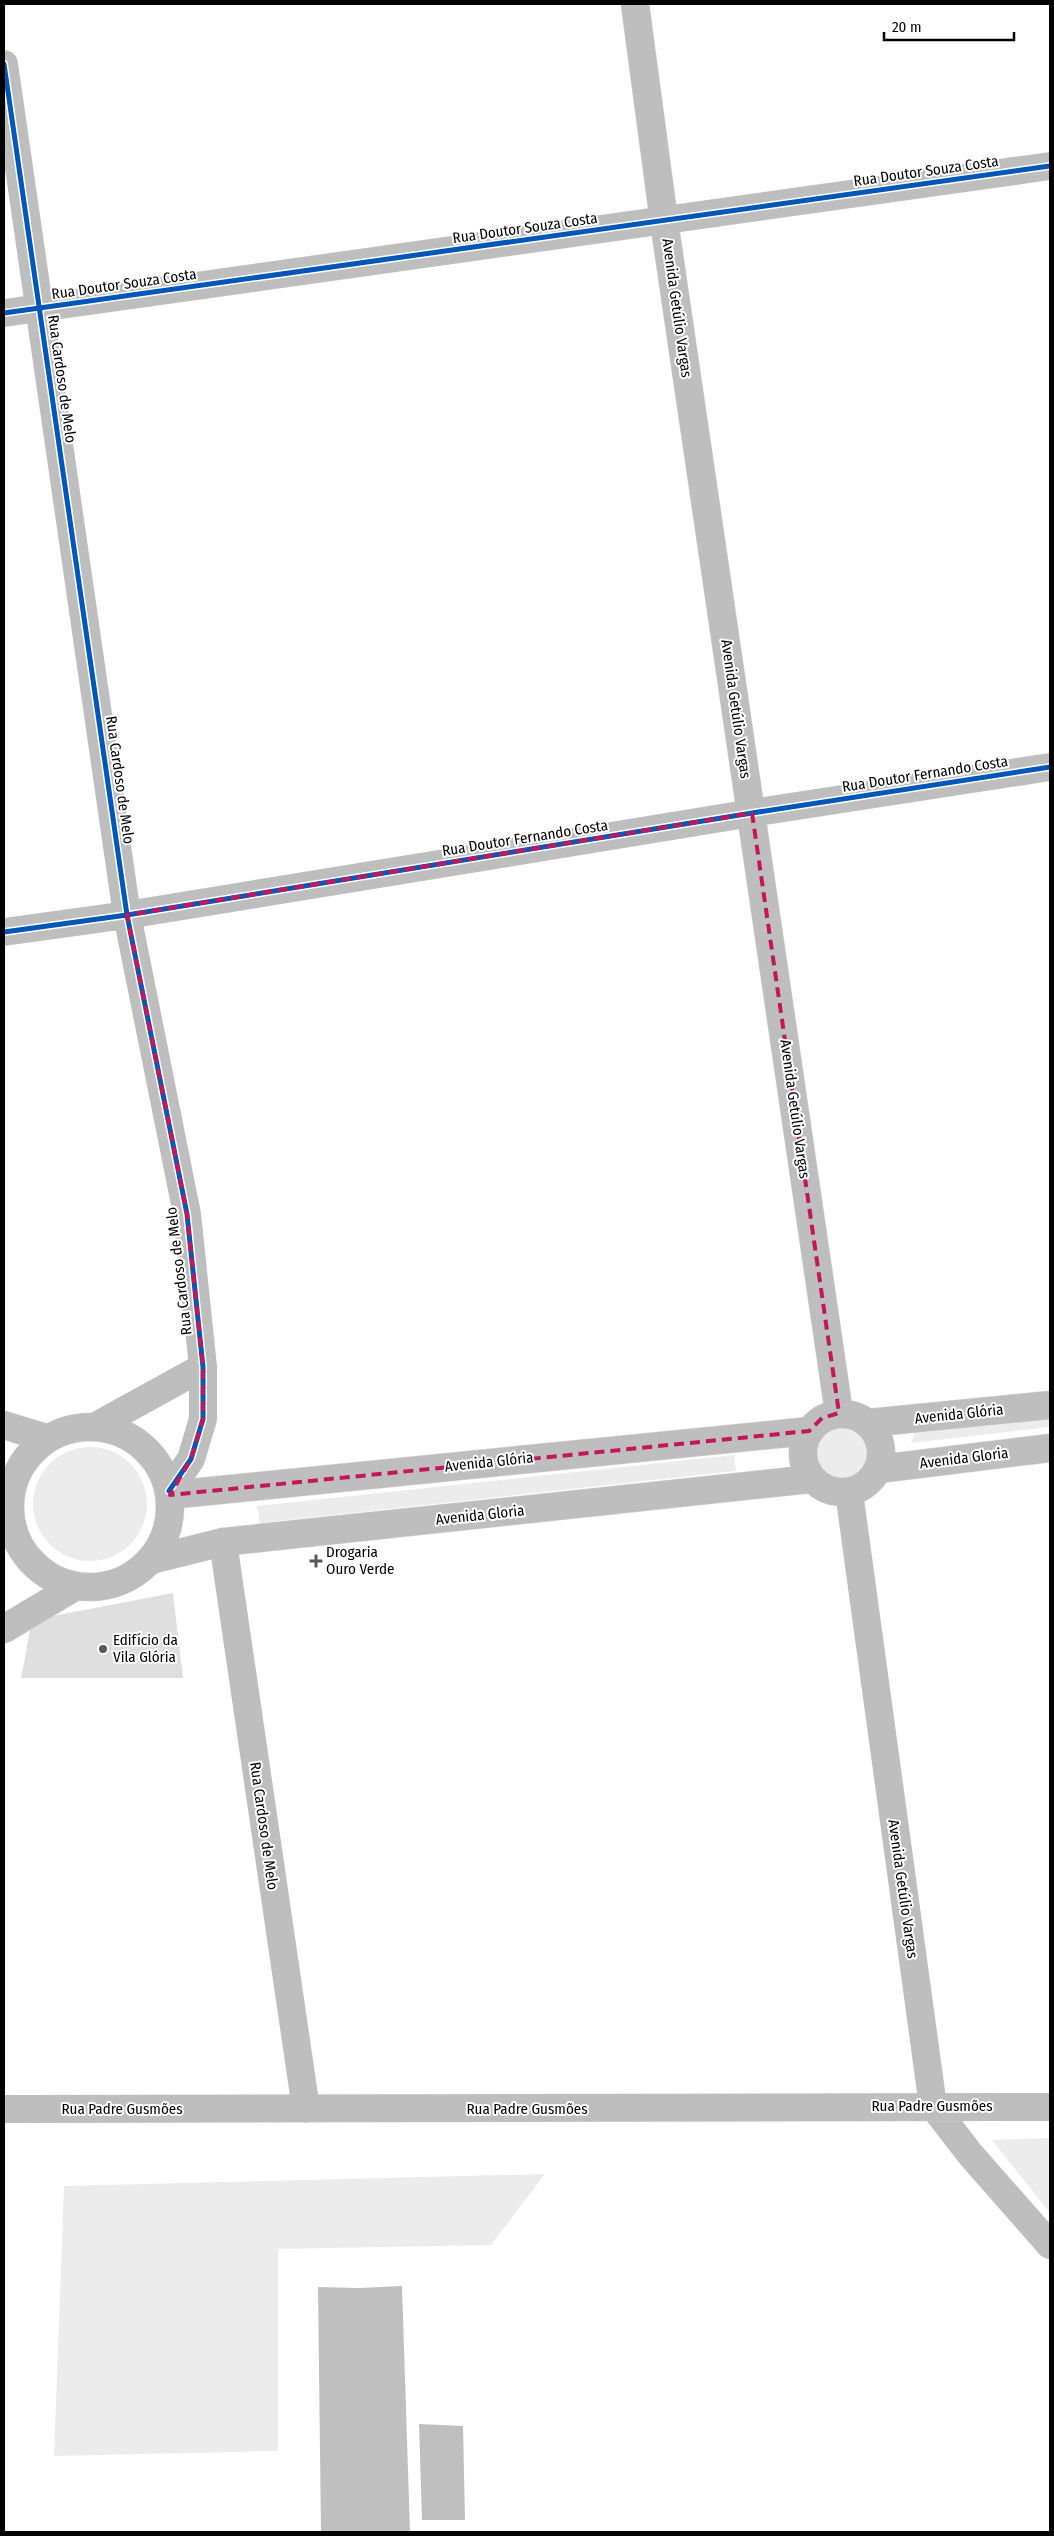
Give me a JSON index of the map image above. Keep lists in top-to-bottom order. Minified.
{"streets":{"street":["Rua Doutor Souza Costa","Avenida Getúlio Vargas","Rua Cardoso de Melo","Rua Doutor Fernando Costa","Avenida Glória","Avenida Gloria","Rua Padre Gusmões"]},"crossings":[["Rua Doutor Souza Costa","Avenida Getúlio Vargas"],["Rua Doutor Souza Costa","Rua Cardoso de Melo"],["Avenida Getúlio Vargas","Rua Doutor Fernando Costa"],["Avenida Getúlio Vargas","Avenida Glória"],["Avenida Getúlio Vargas","Avenida Gloria"],["Avenida Getúlio Vargas","Rua Padre Gusmões"],["Rua Cardoso de Melo","Rua Doutor Fernando Costa"],["Rua Cardoso de Melo","Avenida Glória"],["Rua Cardoso de Melo","Avenida Gloria"],["Rua Cardoso de Melo","Rua Padre Gusmões"],["Avenida Glória","Avenida Gloria"]],"places":{"health":["Drogaria Ouro Verde"],"other":["Edifício da Vila Glória"]},"scale_bar":"20 m"}
